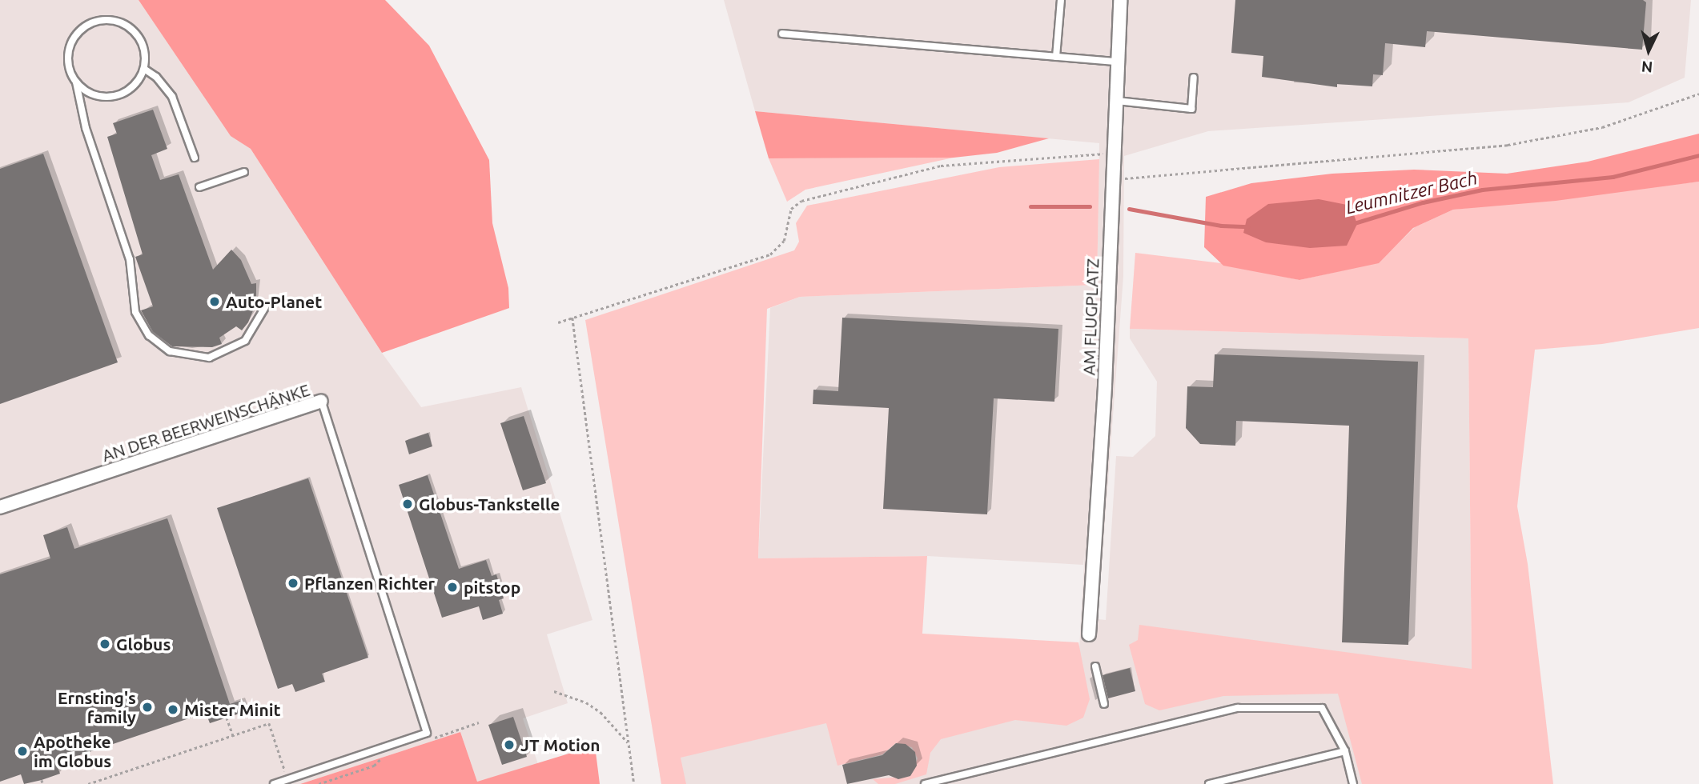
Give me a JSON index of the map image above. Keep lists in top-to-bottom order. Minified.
{"streets":{"street":["AM FLUGPLATZ","AN DER BEERWEINSCHÄNKE"]},"water":["Leumnitzer Bach"],"places":["Auto-Planet","Globus-Tankstelle","Pflanzen Richter","pitstop","Globus","Ernsting's family","Mister Minit","JT Motion","Apotheke im Globus"],"north":"bottom"}
